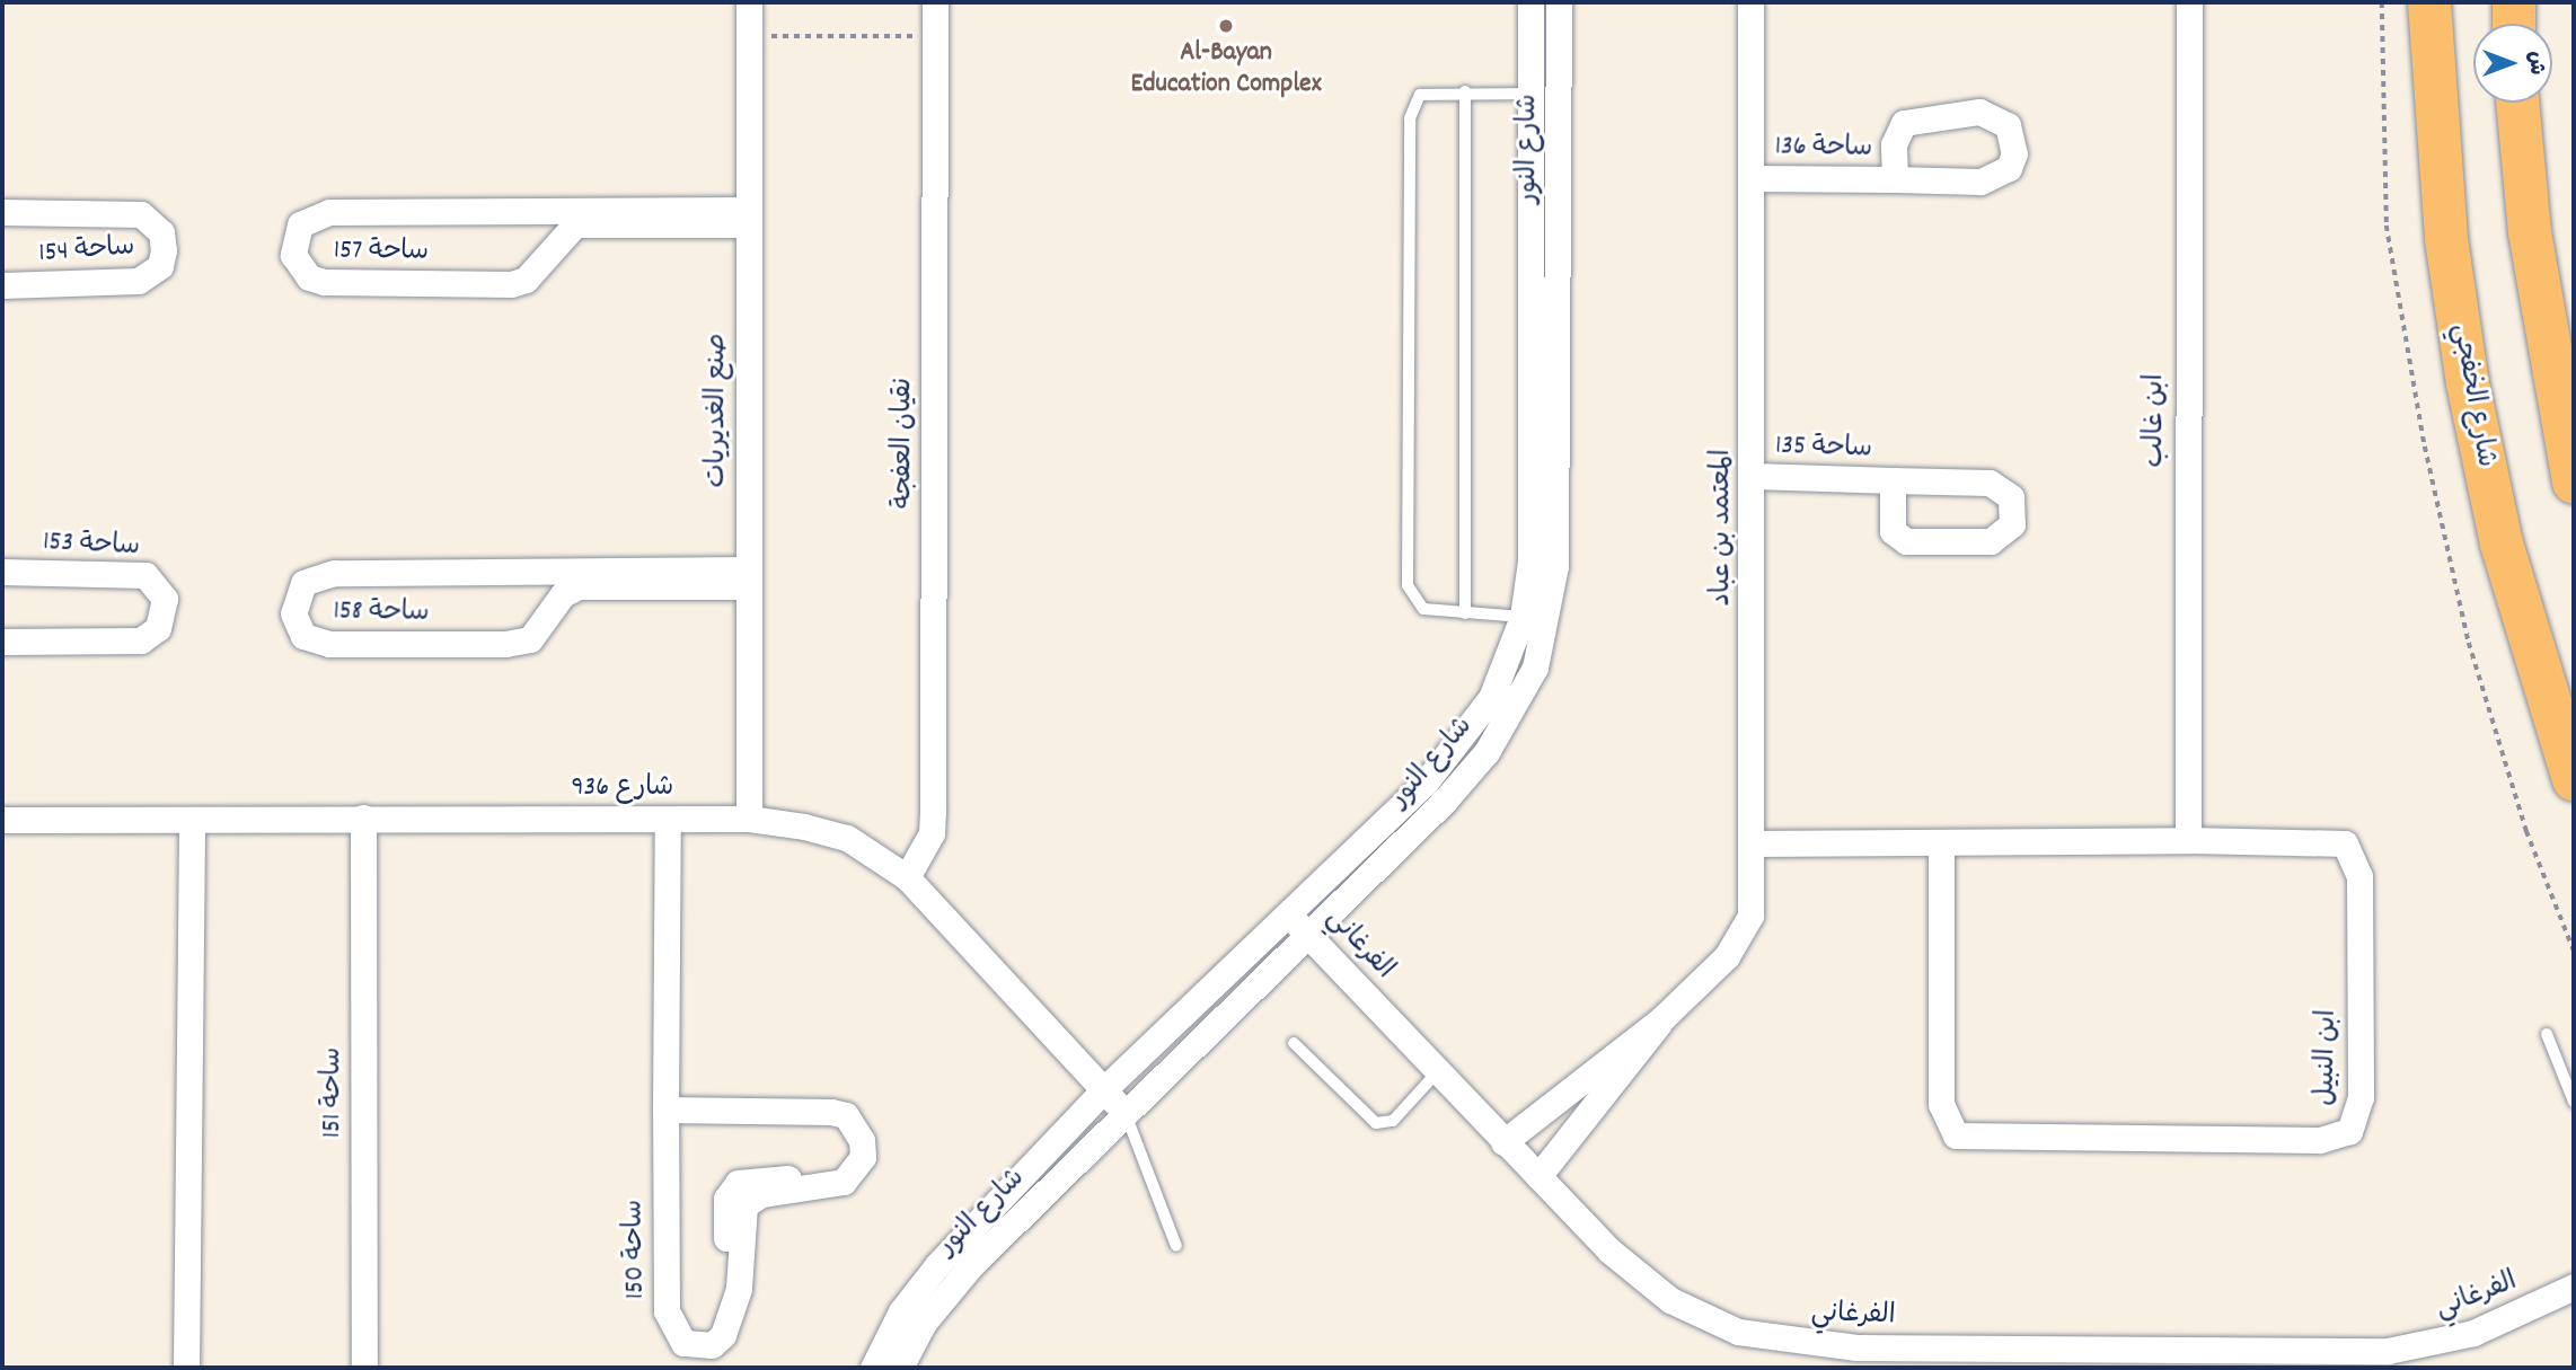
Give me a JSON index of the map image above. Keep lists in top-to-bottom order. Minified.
{"streets":{"highway":["شارع الخفجي"],"street":["شارع النور","ساحة 136","ساحة 154","ساحة 157","صنع الغديريات","ابن غالب","نقيان العفجة","ساحة 135","المعتمد بن عباد","ساحة 153","ساحة 158","شارع 936","الفرغاني","ابن النبيل","ساحة 151","ساحة 150"]},"crossings":[["شارع النور","شارع 936"],["شارع النور","الفرغاني"],["ساحة 136","المعتمد بن عباد"],["ساحة 157","صنع الغديريات"],["صنع الغديريات","ساحة 158"],["صنع الغديريات","شارع 936"],["ابن غالب","ابن النبيل"],["نقيان العفجة","شارع 936"],["ساحة 135","المعتمد بن عباد"],["المعتمد بن عباد","الفرغاني"],["المعتمد بن عباد","ابن النبيل"],["شارع 936","ساحة 151"],["شارع 936","ساحة 150"]],"places":["Al-Bayan Education Complex"],"north":"right"}
